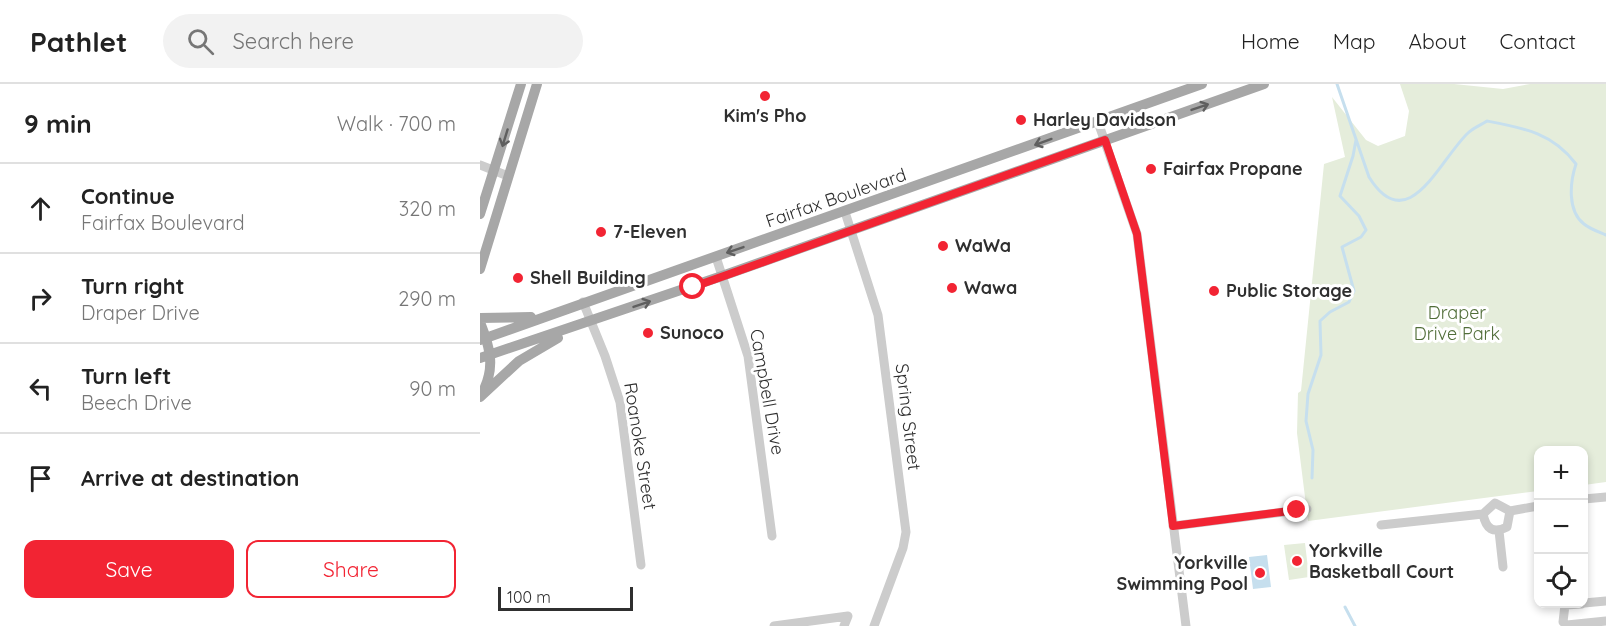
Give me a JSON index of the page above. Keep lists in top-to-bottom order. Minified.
{"streets":{"main road":["Fairfax Boulevard"],"street":["Campbell Drive","Spring Street","Roanoke Street"]},"crossings":[["Fairfax Boulevard","Campbell Drive"],["Fairfax Boulevard","Spring Street"],["Fairfax Boulevard","Roanoke Street"]],"parks":["Draper Drive Park"],"places":["Kim's Pho","Harley Davidson","Fairfax Propane","7-Eleven","WaWa","Shell Building","Wawa","Public Storage","Sunoco","Yorkville Basketball Court","Yorkville Swimming Pool"],"scale_bar":"100 m","page":{"header":"Pathlet","search":"Search here","nav":["Home","Map","About","Contact"],"heading":["9 min","Walk · 700 m"],"list":[["Continue","Fairfax Boulevard","320 m"],["Turn right","Draper Drive","290 m"],["Turn left","Beech Drive","90 m"],"Arrive at destination"],"map_buttons":["+","−"],"buttons":["Save","Share"],"scale":"100 m"}}
